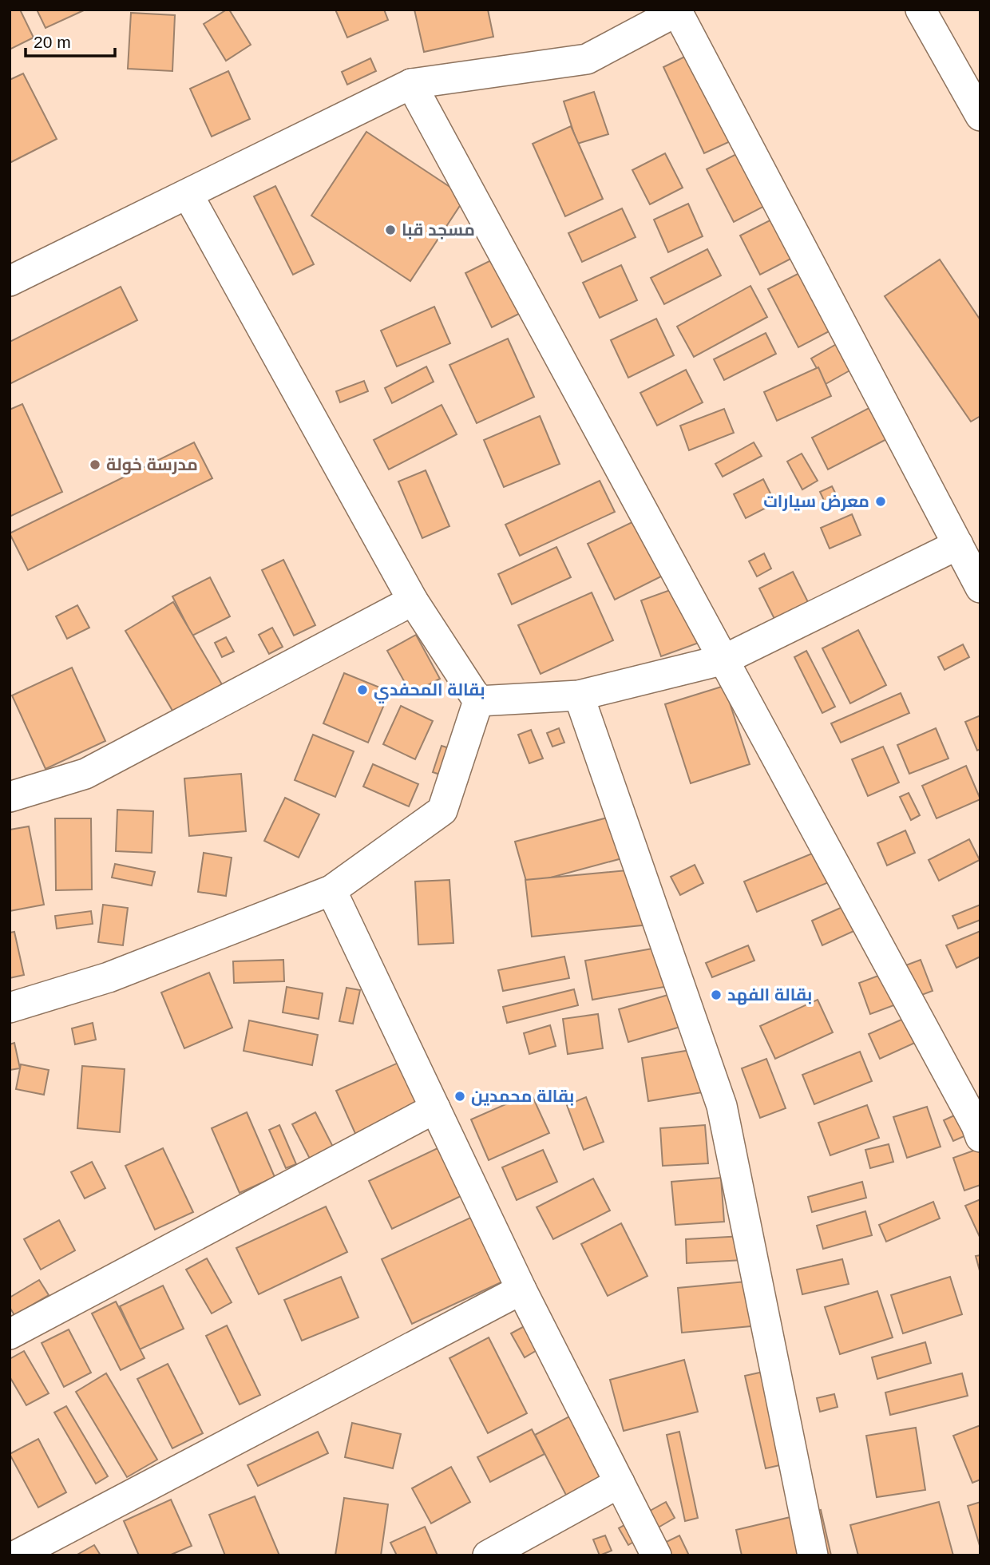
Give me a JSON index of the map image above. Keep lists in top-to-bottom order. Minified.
{"places":["مسجد قبا","مدرسة خولة","معرض سيارات","بقالة المحفدي","بقالة الفهد","بقالة محمدين"],"scale_bar":"20 m"}
